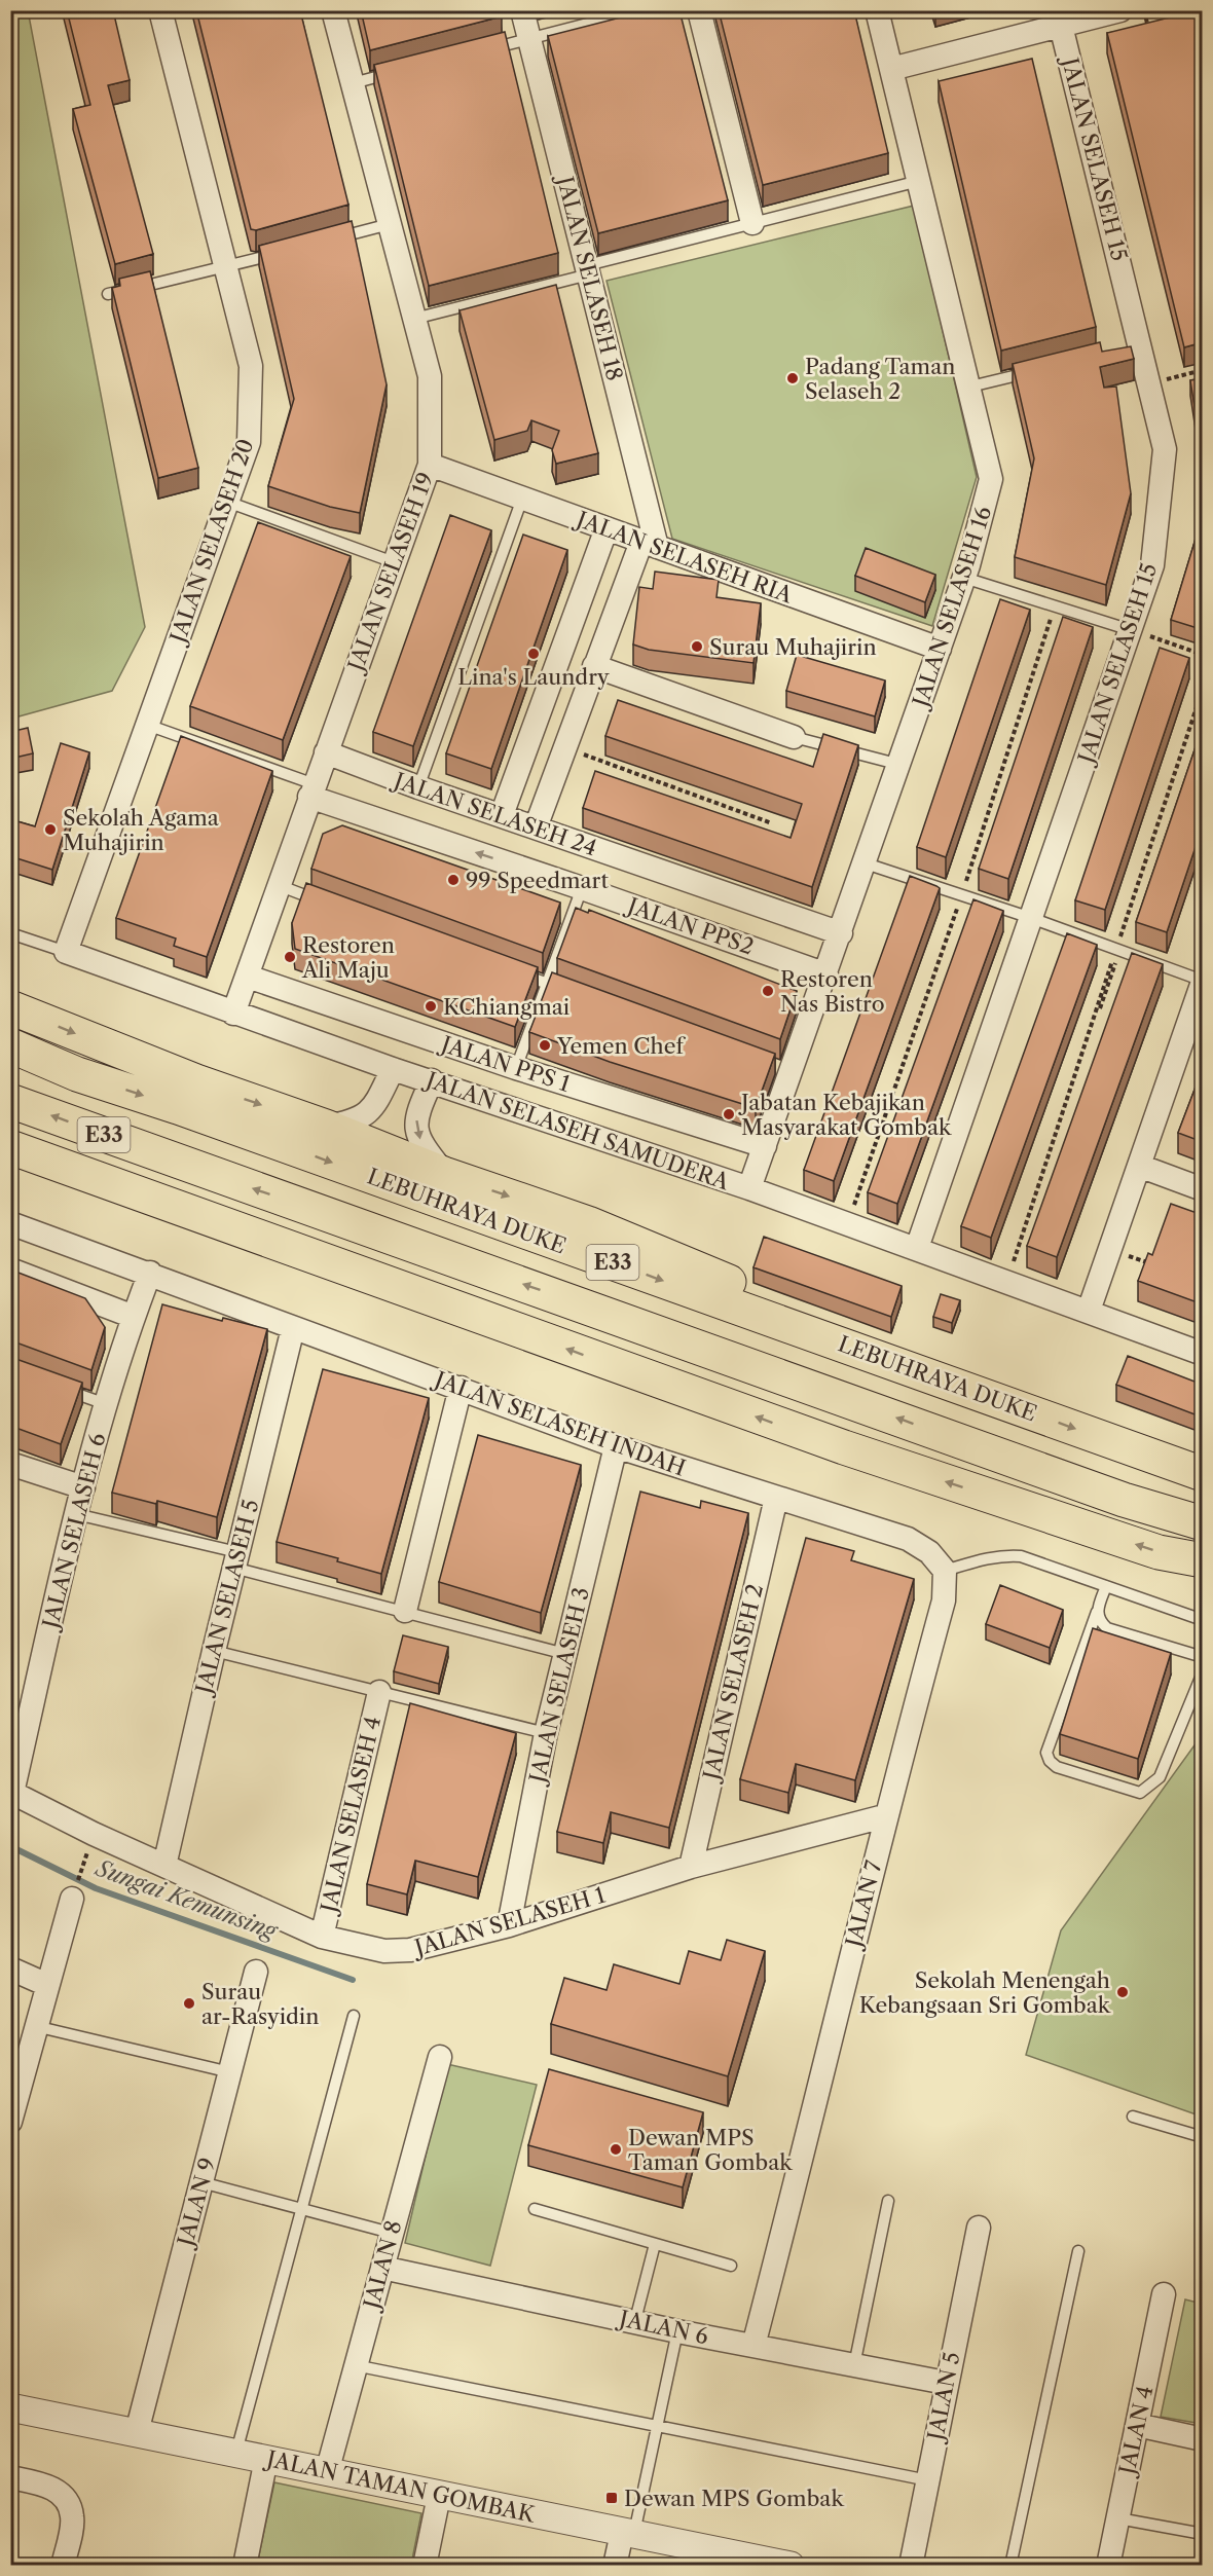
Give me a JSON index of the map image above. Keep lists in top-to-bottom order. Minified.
{"streets":{"highway":["E33","LEBUHRAYA DUKE"],"street":["JALAN SELASEH 15","JALAN SELASEH 18","JALAN SELASEH 20","JALAN SELASEH RIA","JALAN SELASEH 19","JALAN SELASEH 16","JALAN SELASEH 24","JALAN PPS2","JALAN PPS 1","JALAN SELASEH SAMUDERA","JALAN SELASEH INDAH","JALAN SELASEH 6","JALAN SELASEH 5","JALAN SELASEH 2","JALAN SELASEH 3","JALAN SELASEH 4","JALAN 7","JALAN SELASEH 1","JALAN 9","JALAN 8","JALAN 6","JALAN 5","JALAN 4","JALAN TAMAN GOMBAK"]},"crossings":[["JALAN SELASEH 15","JALAN SELASEH SAMUDERA"],["JALAN SELASEH 18","JALAN SELASEH RIA"],["JALAN SELASEH 20","JALAN SELASEH SAMUDERA"],["JALAN SELASEH RIA","JALAN SELASEH 19"],["JALAN SELASEH RIA","JALAN SELASEH 16"],["JALAN SELASEH 19","JALAN SELASEH 24"],["JALAN SELASEH 19","JALAN PPS2"],["JALAN SELASEH 19","JALAN PPS 1"],["JALAN SELASEH 19","JALAN SELASEH SAMUDERA"],["JALAN SELASEH 16","JALAN SELASEH 24"],["JALAN SELASEH 16","JALAN PPS2"],["JALAN SELASEH 16","JALAN PPS 1"],["JALAN SELASEH 16","JALAN SELASEH SAMUDERA"],["JALAN SELASEH INDAH","JALAN SELASEH 6"],["JALAN SELASEH INDAH","JALAN SELASEH 5"],["JALAN SELASEH INDAH","JALAN SELASEH 2"],["JALAN SELASEH INDAH","JALAN SELASEH 3"],["JALAN SELASEH INDAH","JALAN 7"],["JALAN SELASEH 6","JALAN SELASEH 1"],["JALAN SELASEH 5","JALAN SELASEH 1"],["JALAN SELASEH 2","JALAN SELASEH 1"],["JALAN SELASEH 3","JALAN SELASEH 1"],["JALAN SELASEH 4","JALAN SELASEH 1"],["JALAN 7","JALAN SELASEH 1"],["JALAN 7","JALAN 6"],["JALAN 9","JALAN TAMAN GOMBAK"],["JALAN 8","JALAN 6"],["JALAN 8","JALAN TAMAN GOMBAK"],["JALAN 6","JALAN 5"]],"one_way":["JALAN PPS2"],"water":["Sungai Kemunsing"],"places":{"other":["Padang Taman Selaseh 2","Surau Muhajirin","Lina's Laundry","Sekolah Agama Muhajirin","99 Speedmart","Restoren Ali Maju","Restoren Nas Bistro","KChiangmai","Yemen Chef","Jabatan Kebajikan Masyarakat Gombak","Sekolah Menengah Kebangsaan Sri Gombak","Surau ar-Rasyidin","Dewan MPS Taman Gombak"],"transit":["Dewan MPS Gombak"]}}
